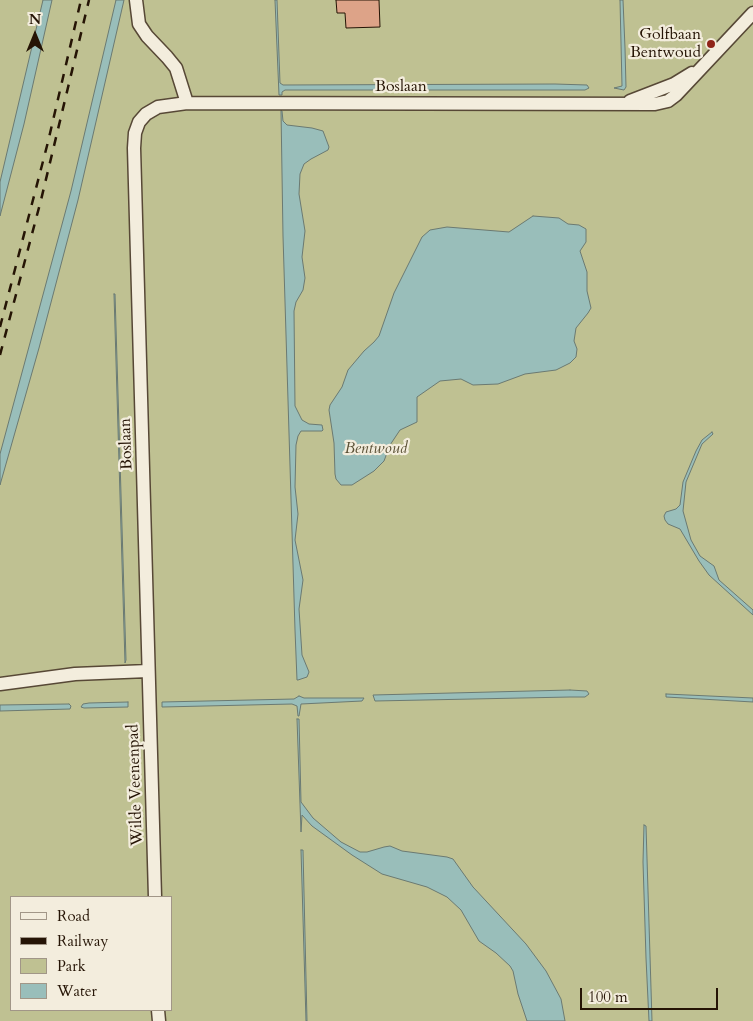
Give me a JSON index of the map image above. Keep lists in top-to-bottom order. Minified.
{"streets":{"street":["Boslaan","Wilde Veenenpad"]},"crossings":[["Boslaan","Wilde Veenenpad"]],"parks":["Bentwoud"],"places":["Golfbaan Bentwoud"],"legend":["Road","Railway","Park","Water"],"scale_bar":"100 m","north":"top"}
